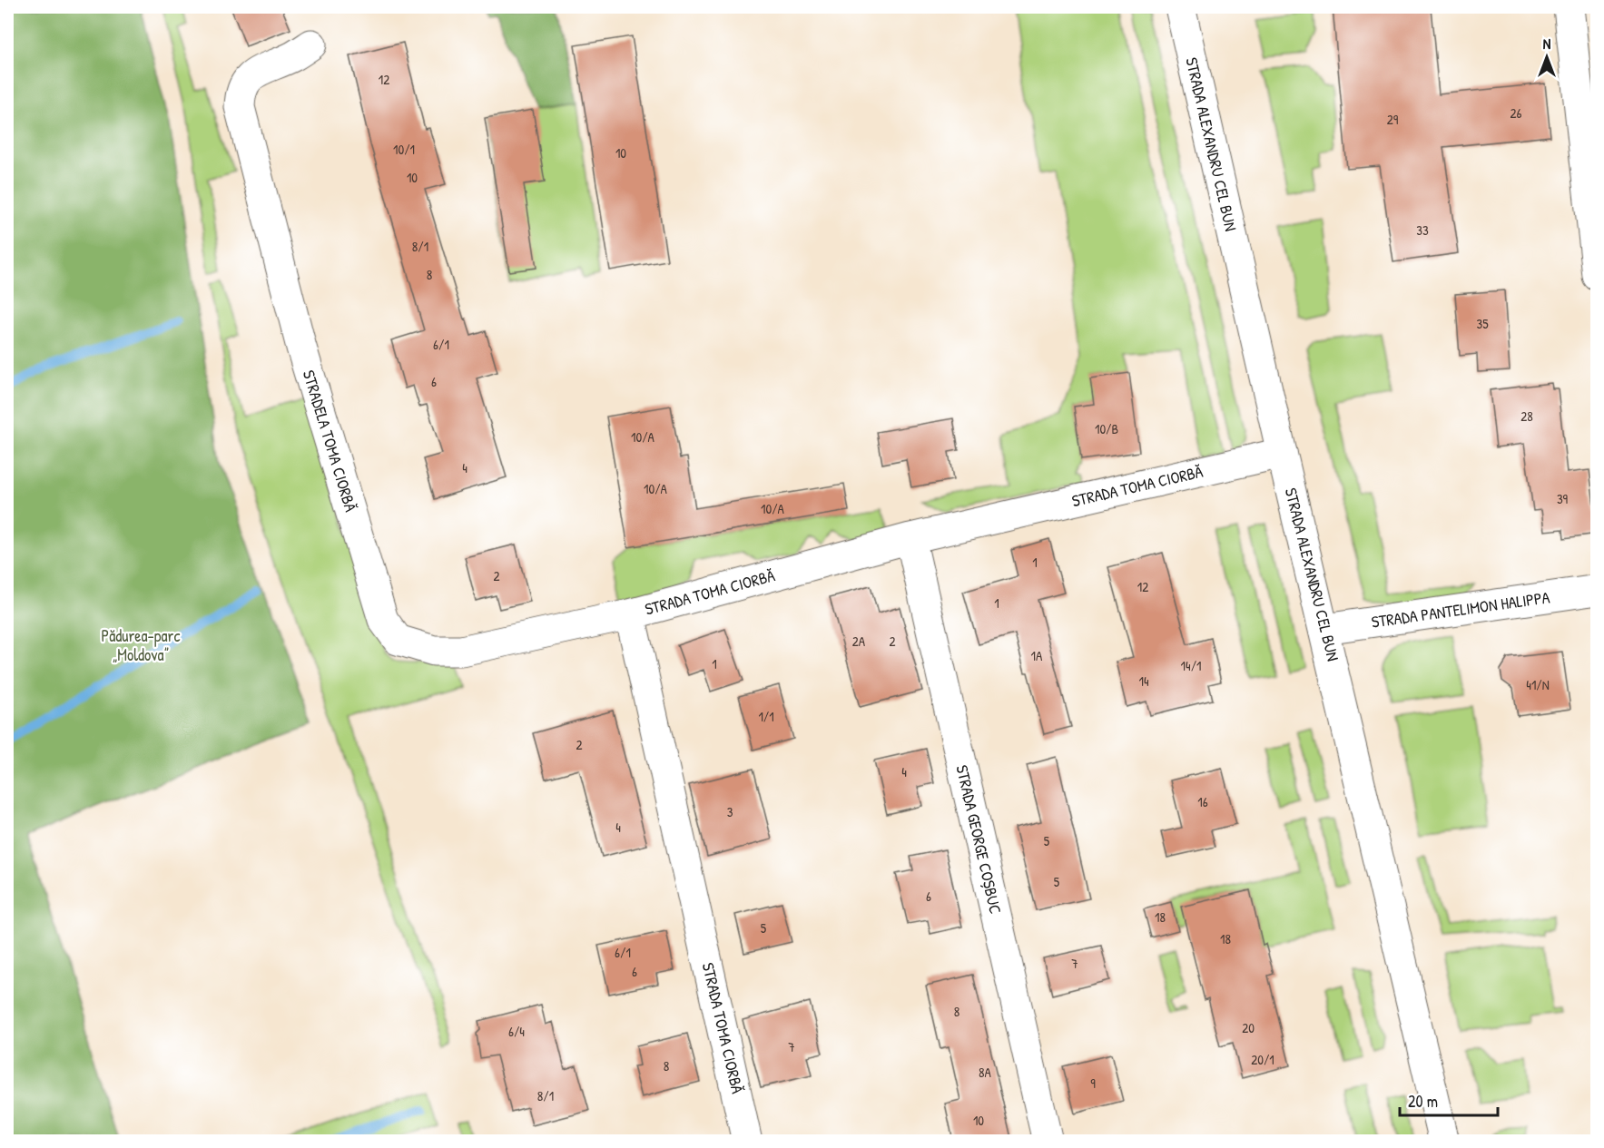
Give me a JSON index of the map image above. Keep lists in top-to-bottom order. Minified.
{"streets":{"street":["STRADA ALEXANDRU CEL BUN","STRADELA TOMA CIORBĂ","STRADA TOMA CIORBĂ","STRADA PANTELIMON HALIPPA","STRADA GEORGE COȘBUC"]},"crossings":[["STRADA ALEXANDRU CEL BUN","STRADA TOMA CIORBĂ"],["STRADA ALEXANDRU CEL BUN","STRADA PANTELIMON HALIPPA"],["STRADELA TOMA CIORBĂ","STRADA TOMA CIORBĂ"],["STRADA TOMA CIORBĂ","STRADA GEORGE COȘBUC"]],"parks":["Pădurea-parc „Moldova”"],"house_numbers":["12","26","29","10/1","10","10","33","8/1","8","35","6/1","6","28","10/B","10/A","4","10/A","39","10/A","1","2","12","1","2A","2","1A","1","14/1","14","41/N","1/1","2","4","16","3","4","5","5","6","18","5","18","6/1","7","6","8","20","6/4","7","20/1","8","8A","9","8/1","10"],"scale_bar":"20 m","north":"top"}
